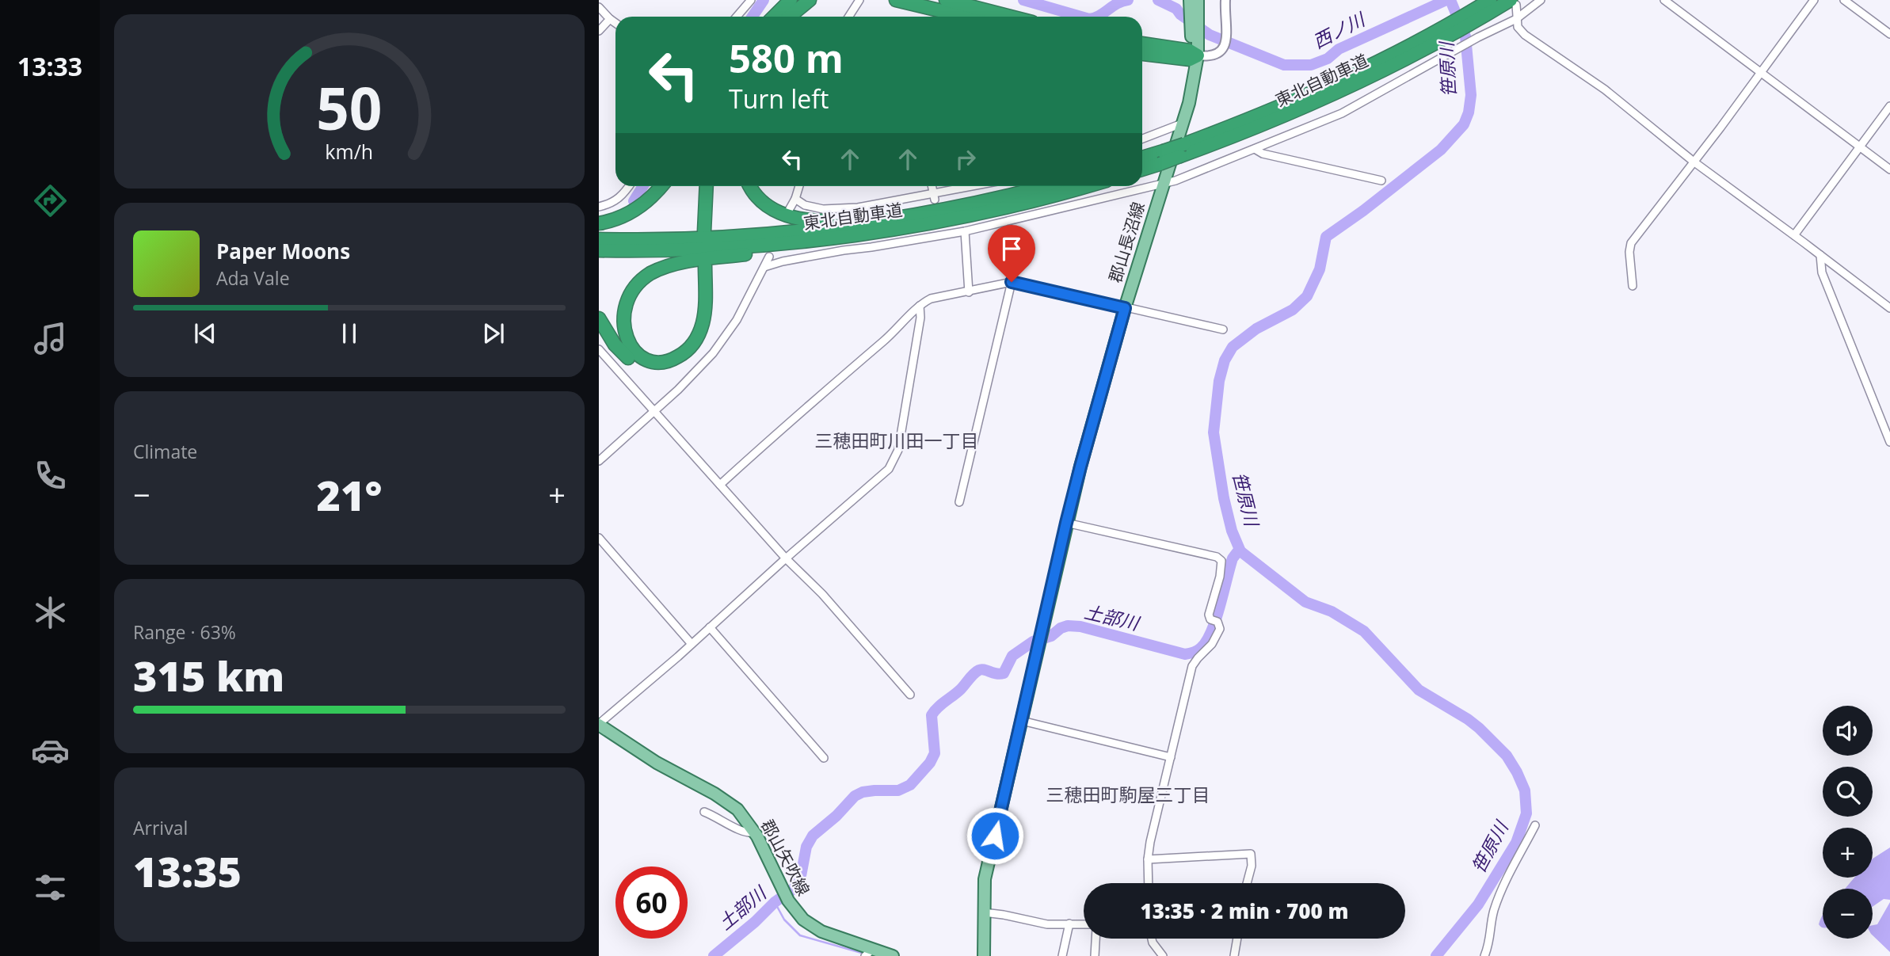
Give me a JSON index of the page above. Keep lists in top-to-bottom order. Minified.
{"streets":{"highway":["東北自動車道"],"main road":["郡山長沼線","郡山矢吹線"]},"districts":["三穂田町川田一丁目","三穂田町駒屋三丁目"],"water":["西ノ川","笹原川","土部川"],"page":{"tabs":"13:33","turn":["580 m","Turn left"],"song":["Paper Moons","Ada Vale"],"tile":["Climate",["Range · 63%","315 km"],["Arrival","13:35"]],"heat":["−","21°","+"],"map_buttons":["+","−"],"limit":"60","trip":"13:35 · 2 min · 700 m","gauge":["50","km/h"]}}
